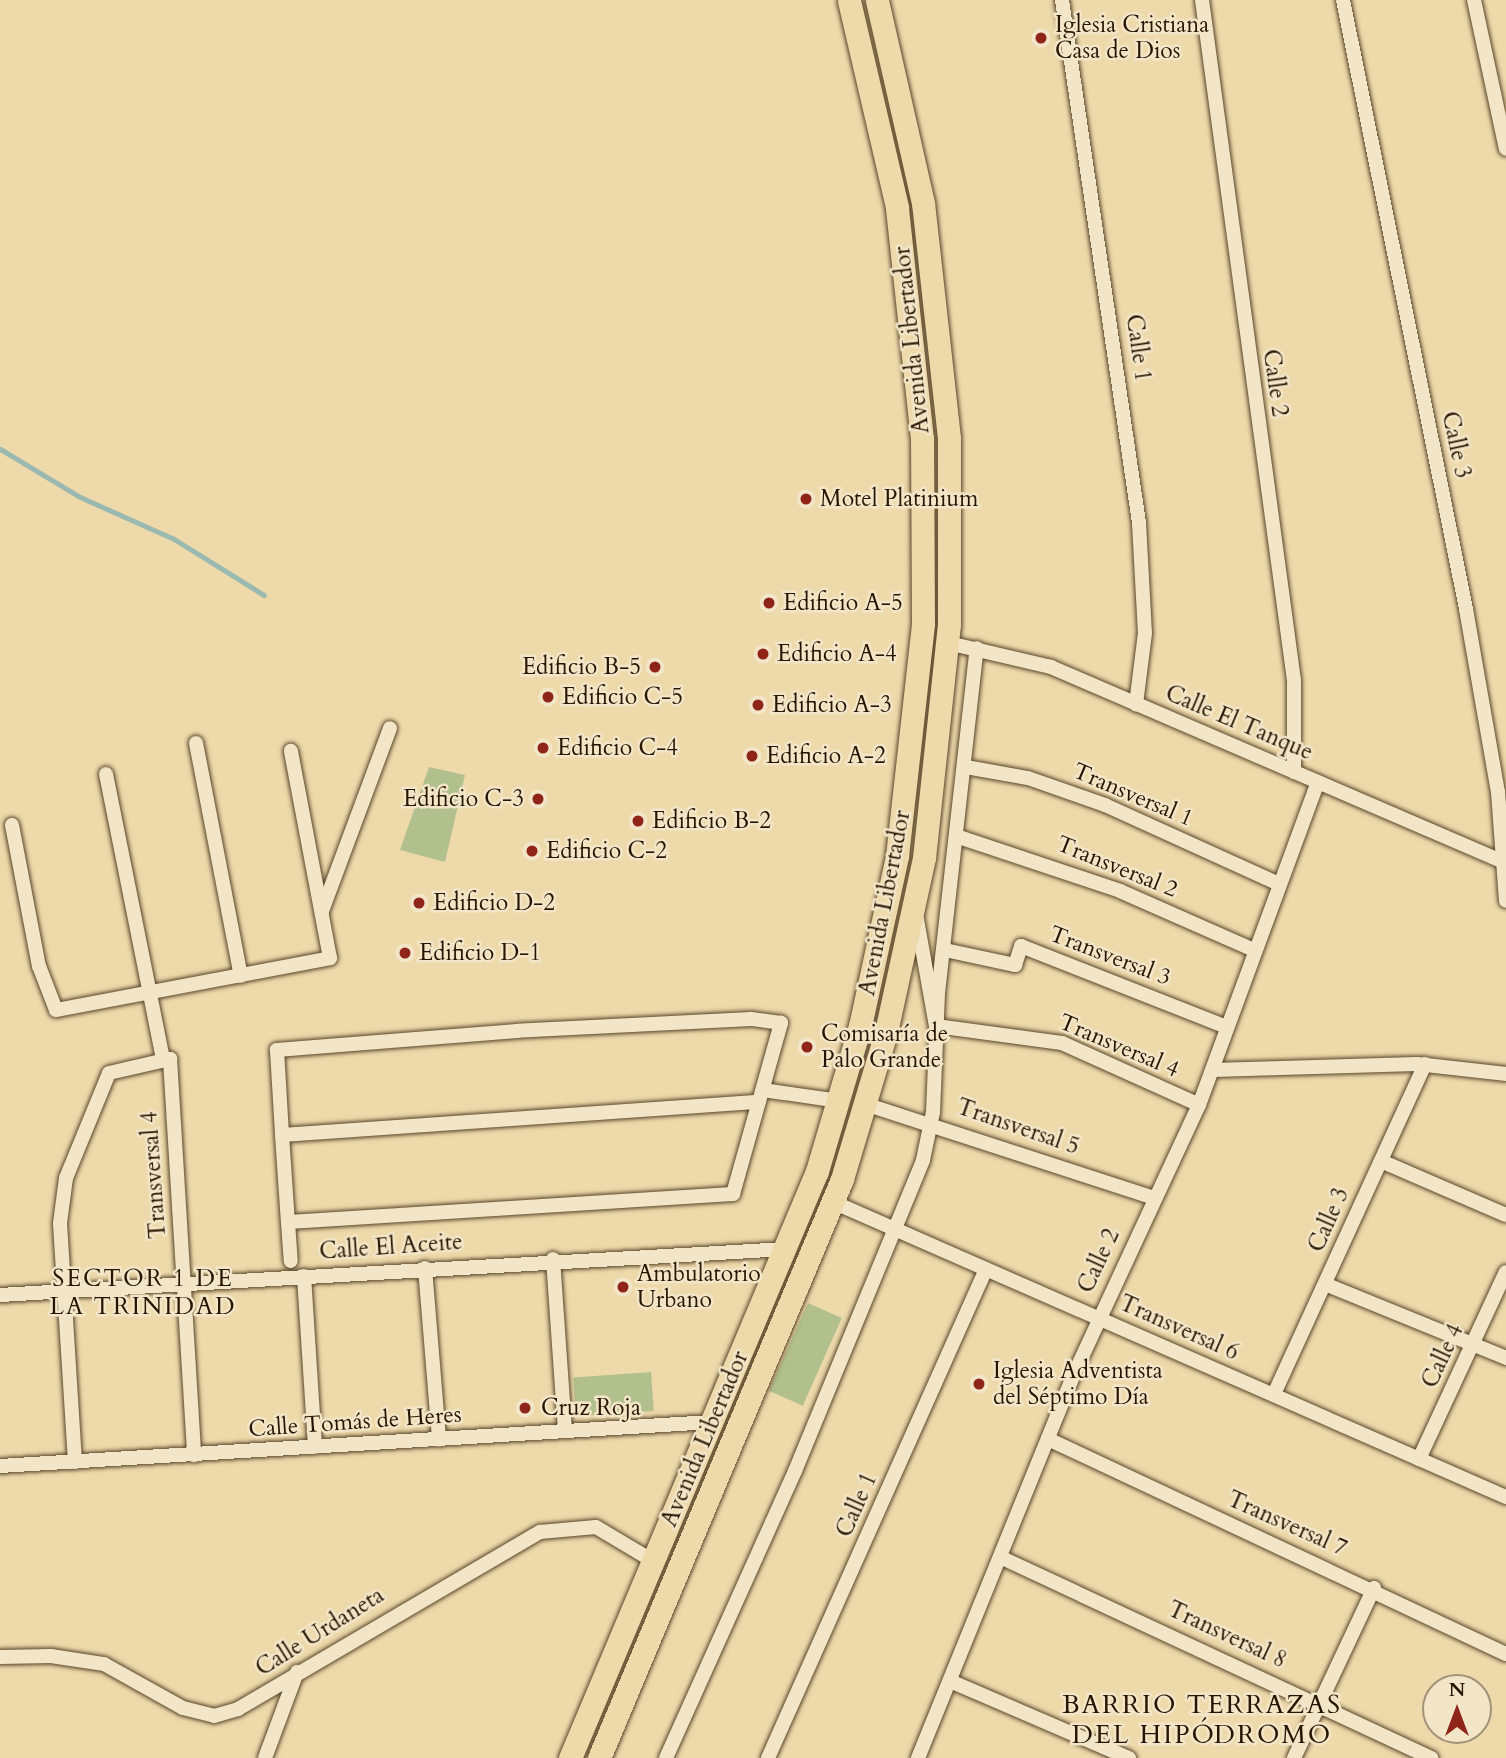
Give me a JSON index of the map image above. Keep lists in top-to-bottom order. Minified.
{"streets":{"main road":["Avenida Libertador"],"street":["Calle 1","Calle 2","Calle 3","Calle El Tanque","Transversal 1","Transversal 2","Transversal 3","Transversal 4","Transversal 5","Calle El Aceite","Transversal 6","Calle 4","Calle Tomás de Heres","Transversal 7","Calle Urdaneta","Transversal 8"]},"crossings":[["Avenida Libertador","Calle El Tanque"],["Avenida Libertador","Transversal 5"],["Avenida Libertador","Calle El Aceite"],["Avenida Libertador","Transversal 6"],["Avenida Libertador","Calle Tomás de Heres"],["Avenida Libertador","Calle Urdaneta"],["Calle 1","Calle El Tanque"],["Calle 1","Transversal 6"],["Calle 2","Calle El Tanque"],["Calle 2","Transversal 1"],["Calle 2","Transversal 2"],["Calle 2","Transversal 3"],["Calle 2","Transversal 4"],["Calle 2","Transversal 5"],["Calle 2","Transversal 6"],["Calle 2","Transversal 7"],["Calle 2","Transversal 8"],["Calle 3","Calle El Tanque"],["Calle 3","Transversal 6"],["Transversal 4","Calle El Aceite"],["Transversal 4","Calle Tomás de Heres"],["Transversal 6","Calle 4"]],"districts":["SECTOR 1 DE LA TRINIDAD","BARRIO TERRAZAS DEL HIPÓDROMO"],"places":["Iglesia Cristiana Casa de Dios","Motel Platinium","Edificio A-5","Edificio A-4","Edificio B-5","Edificio C-5","Edificio A-3","Edificio C-4","Edificio A-2","Edificio C-3","Edificio B-2","Edificio C-2","Edificio D-2","Edificio D-1","Comisaría de Palo Grande","Ambulatorio Urbano","Iglesia Adventista del Séptimo Día","Cruz Roja"],"north":"top"}
